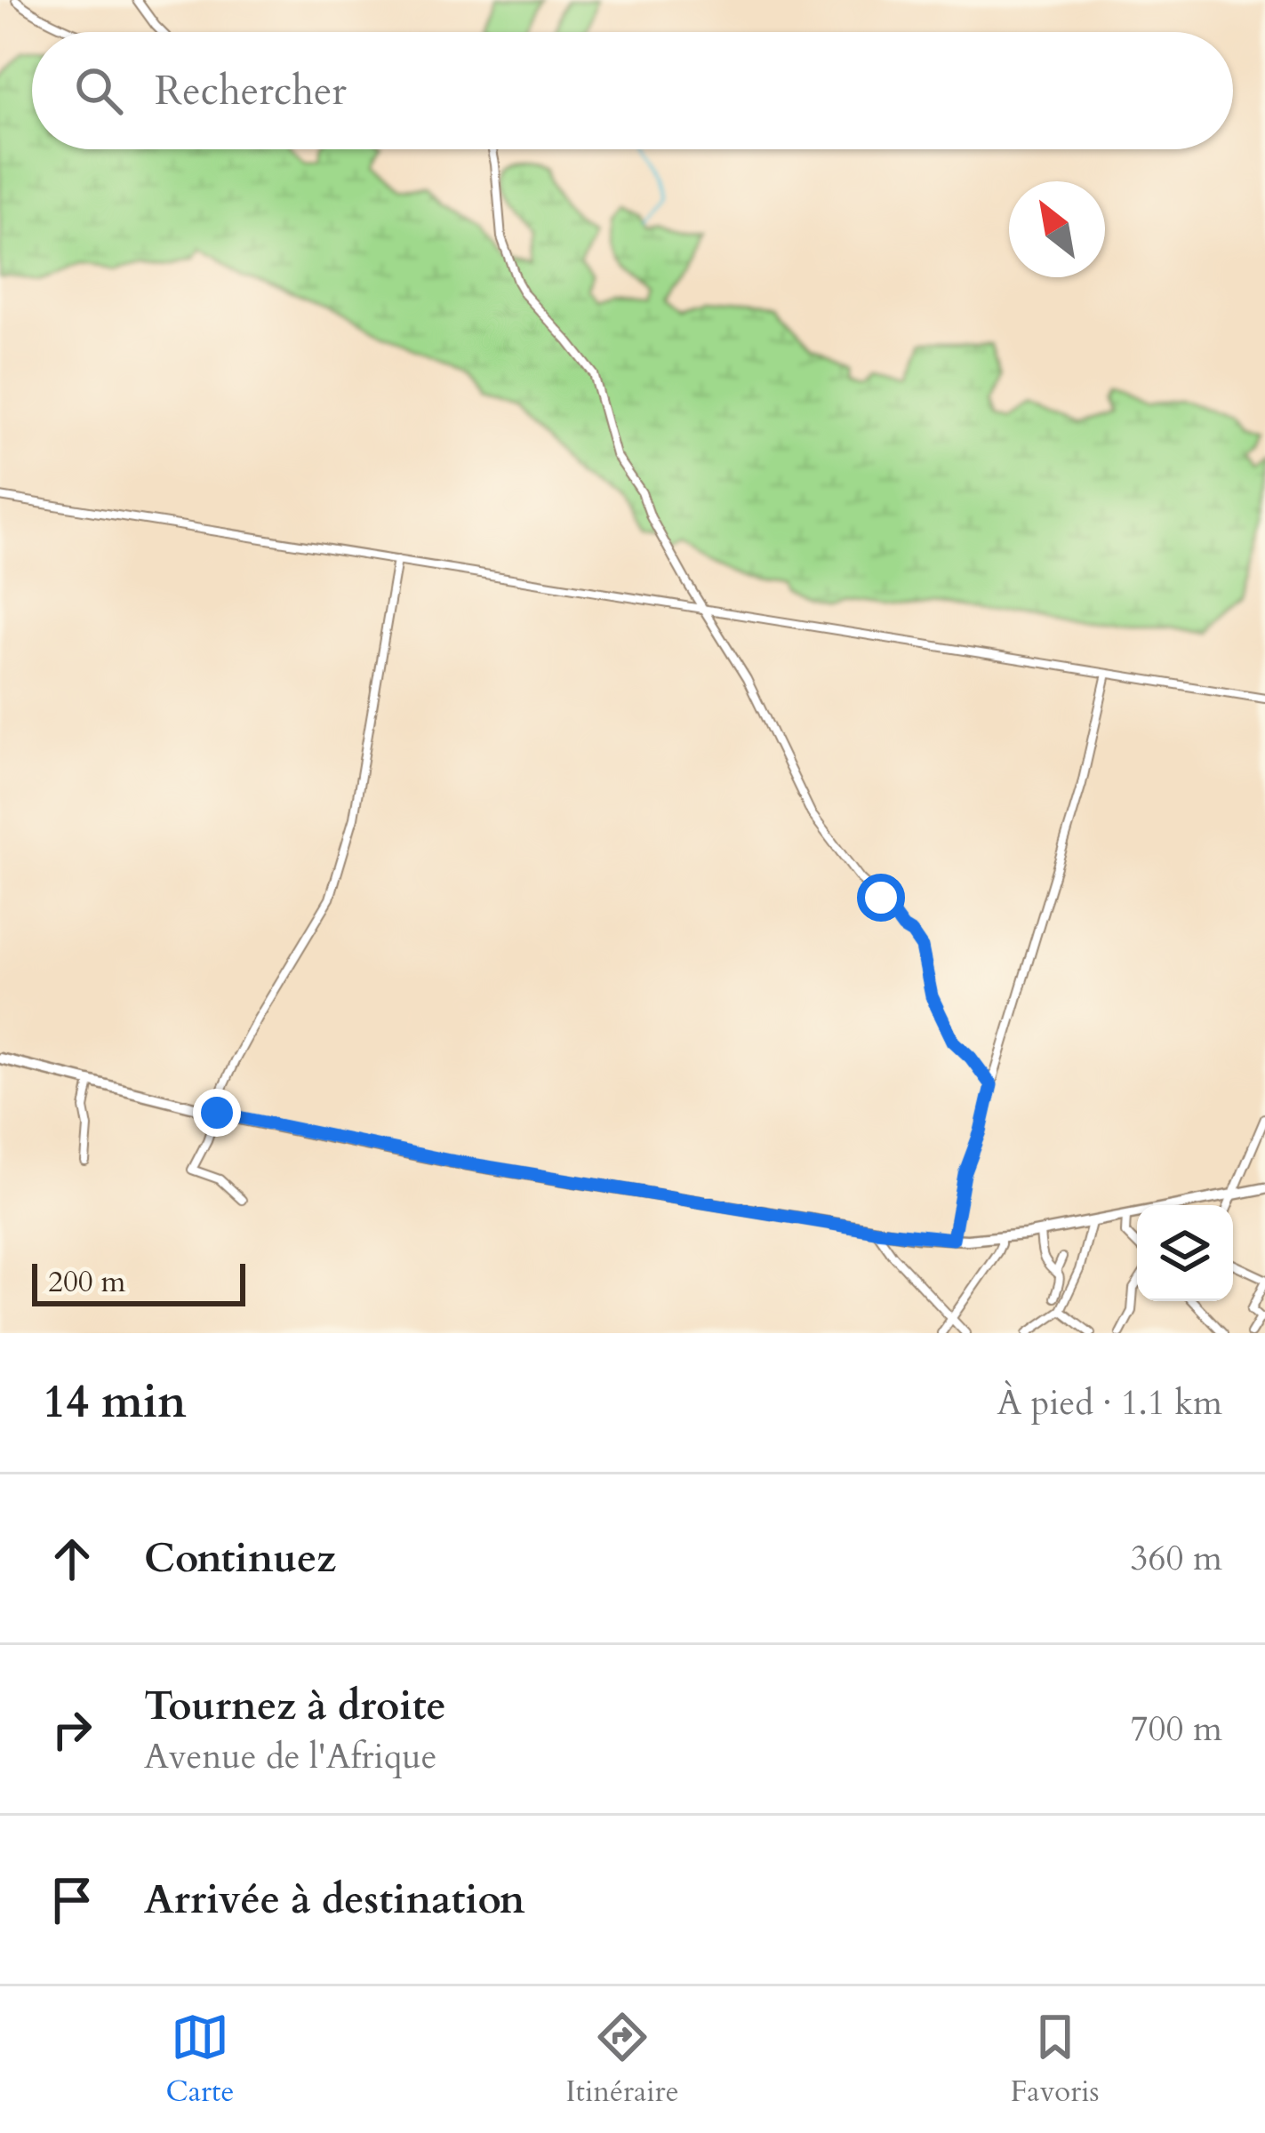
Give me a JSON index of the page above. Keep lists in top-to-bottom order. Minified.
{"scale_bar":"200 m","north":"top left","page":{"search":"Rechercher","scale":"200 m","heading":["14 min","À pied · 1.1 km"],"list":[["Continuez","360 m"],["Tournez à droite","Avenue de l'Afrique","700 m"],"Arrivée à destination"],"nav":["Carte","Itinéraire","Favoris"]}}
